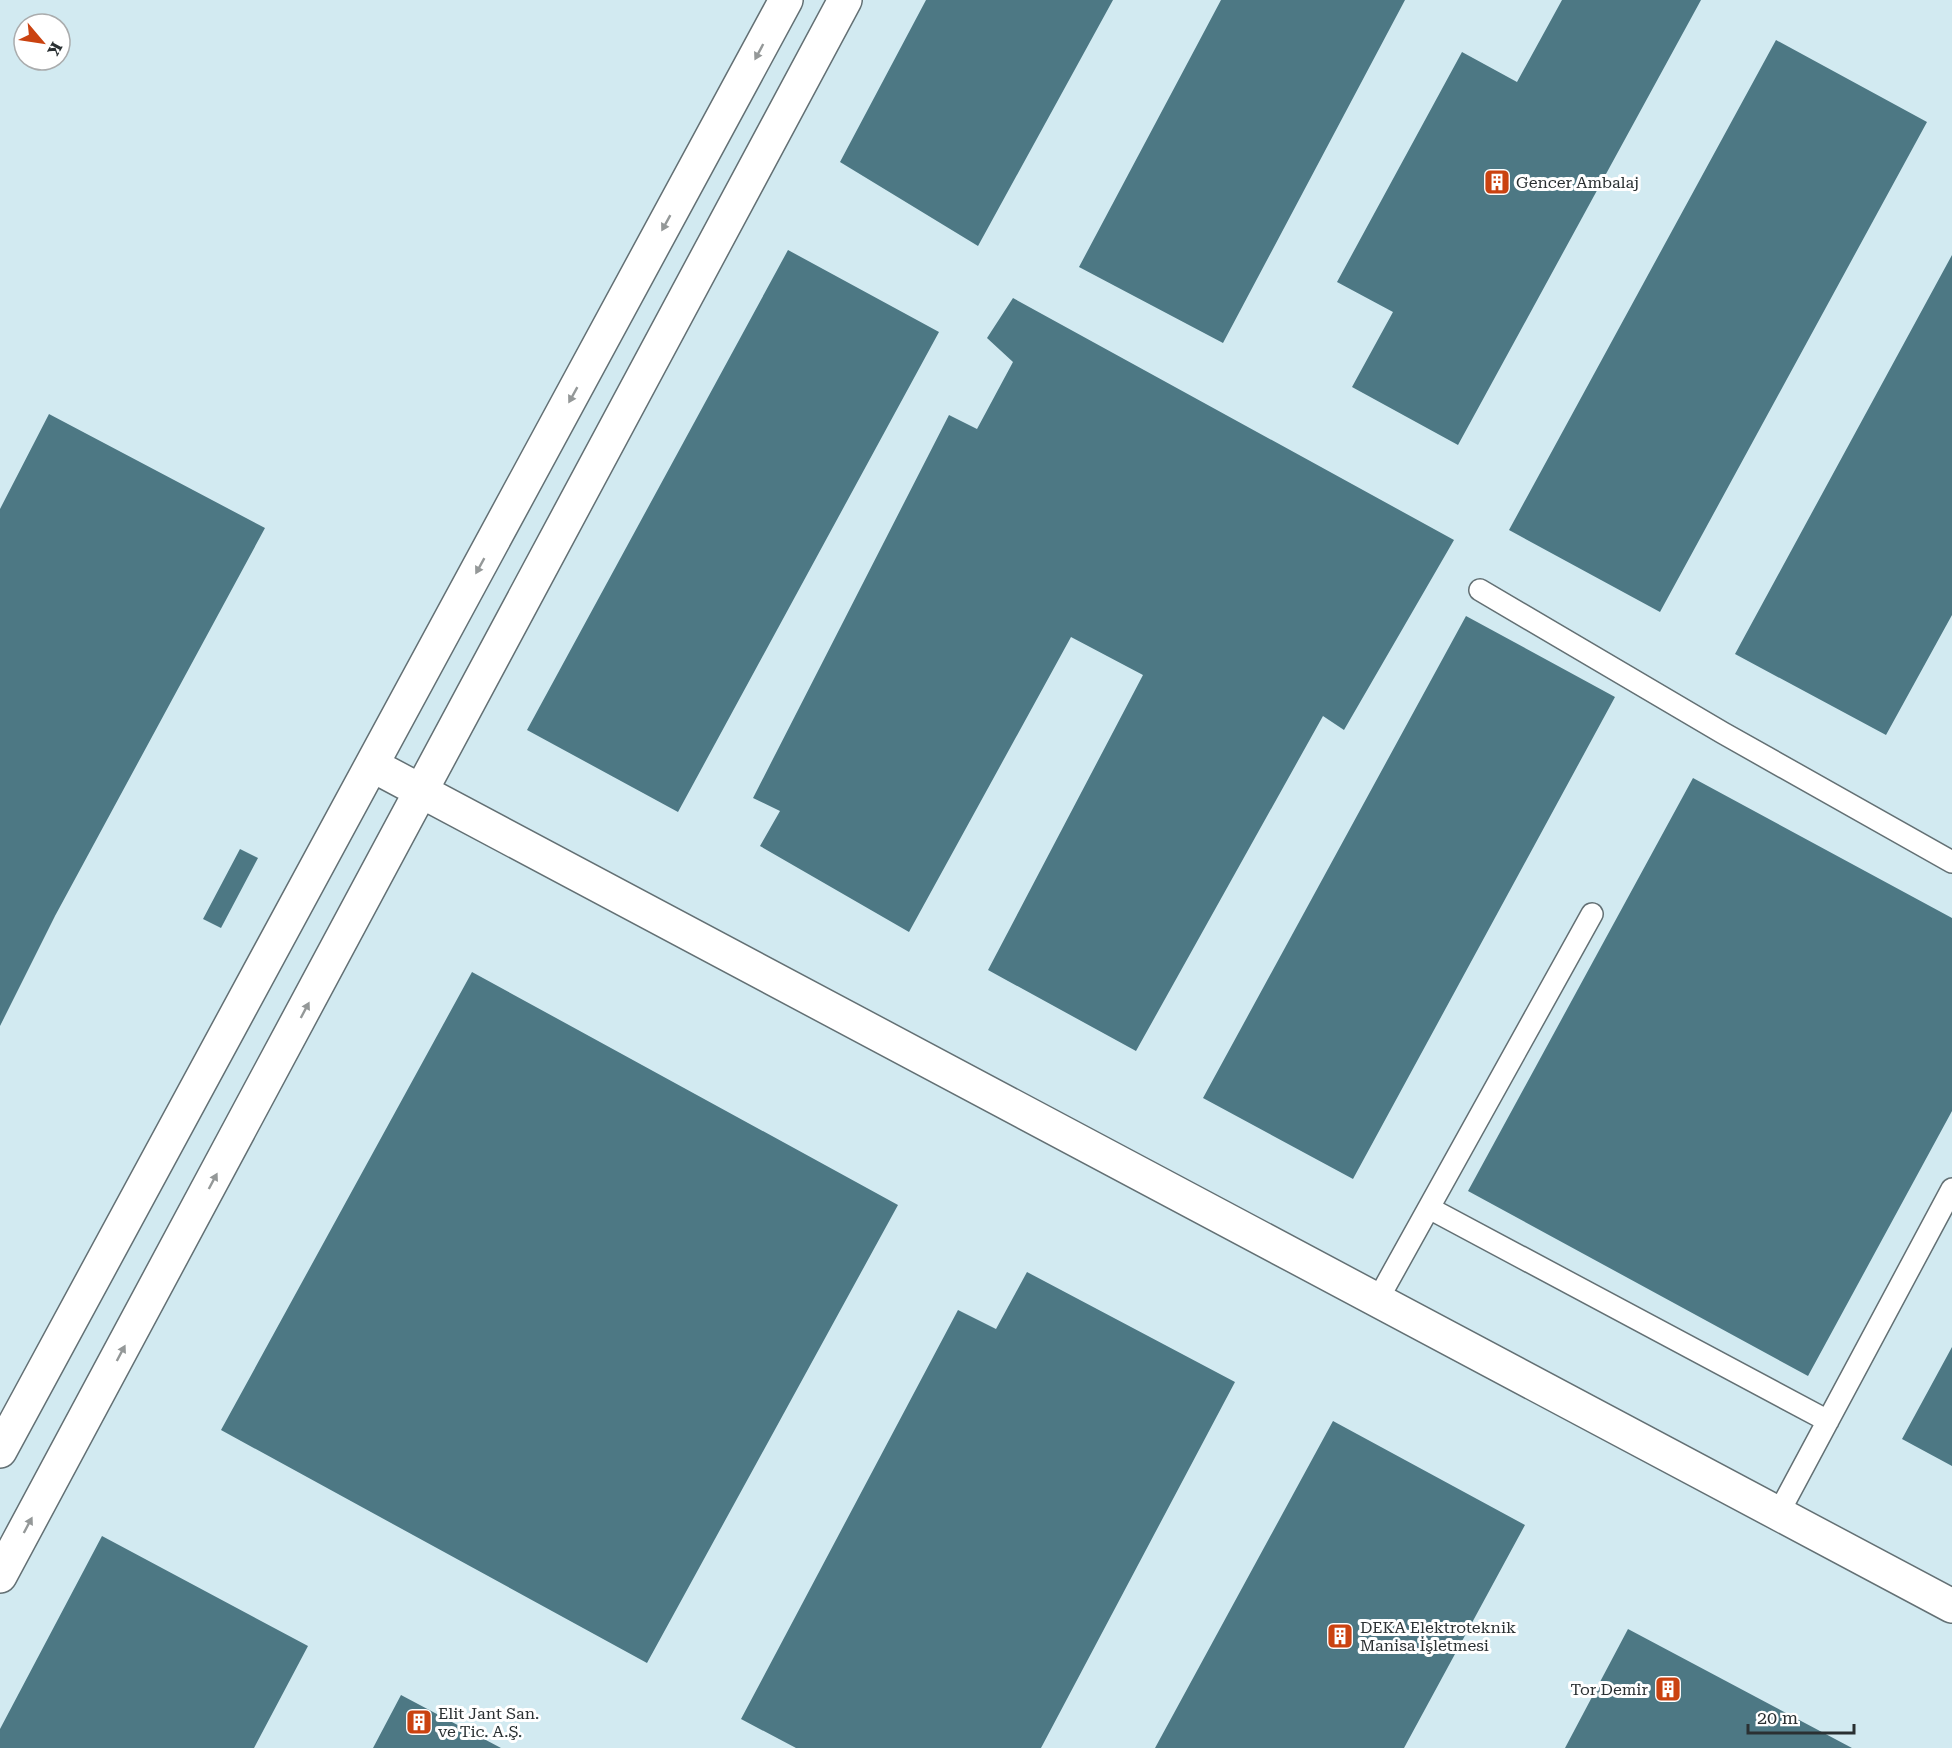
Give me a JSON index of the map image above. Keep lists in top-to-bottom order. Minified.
{"places":{"building":["Gencer Ambalaj","DEKA Elektroteknik Manisa İşletmesi","Tor Demir","Elit Jant San. ve Tic. A.Ş."]},"scale_bar":"20 m","north":"bottom right"}
